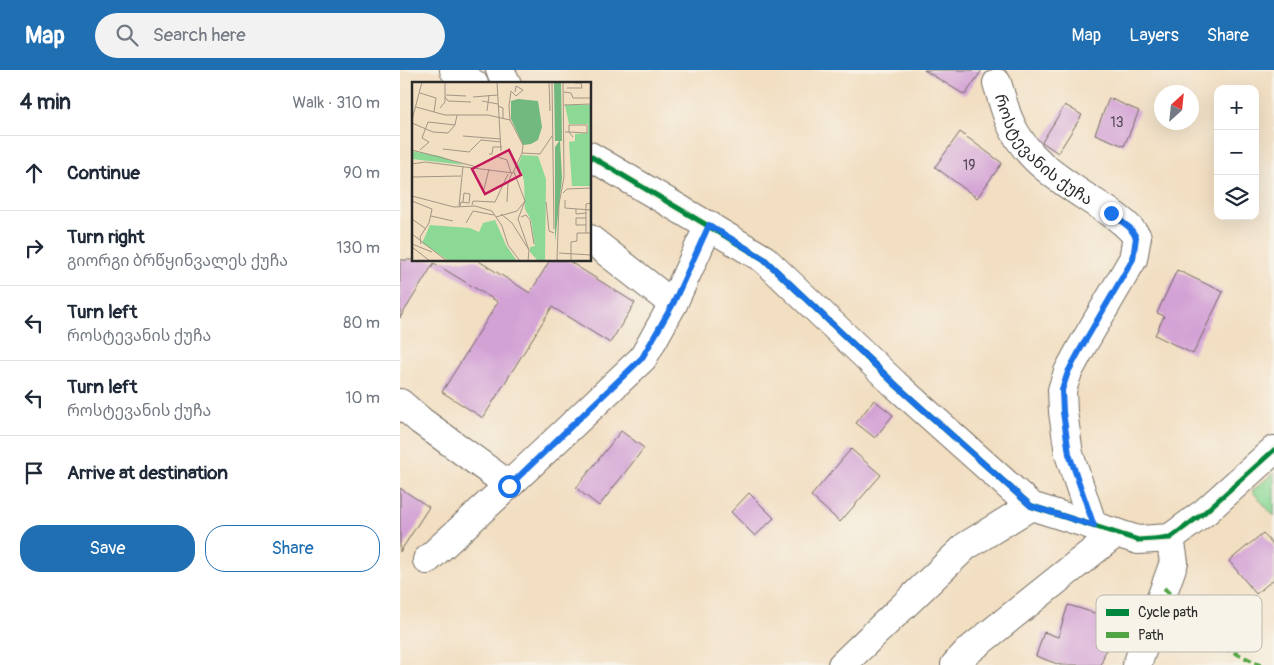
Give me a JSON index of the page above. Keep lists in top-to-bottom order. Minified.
{"streets":{"street":["როსტევანის ქუჩა"]},"house_numbers":["13","19"],"legend":["Cycle path","Path"],"north":"top right","page":{"header":"Map","search":"Search here","nav":["Map","Layers","Share"],"heading":["4 min","Walk · 310 m"],"map_buttons":["+","−"],"list":[["Continue","90 m"],["Turn right","გიორგი ბრწყინვალეს ქუჩა","130 m"],["Turn left","როსტევანის ქუჩა","80 m"],["Turn left","როსტევანის ქუჩა","10 m"],"Arrive at destination"],"buttons":["Save","Share"]}}
